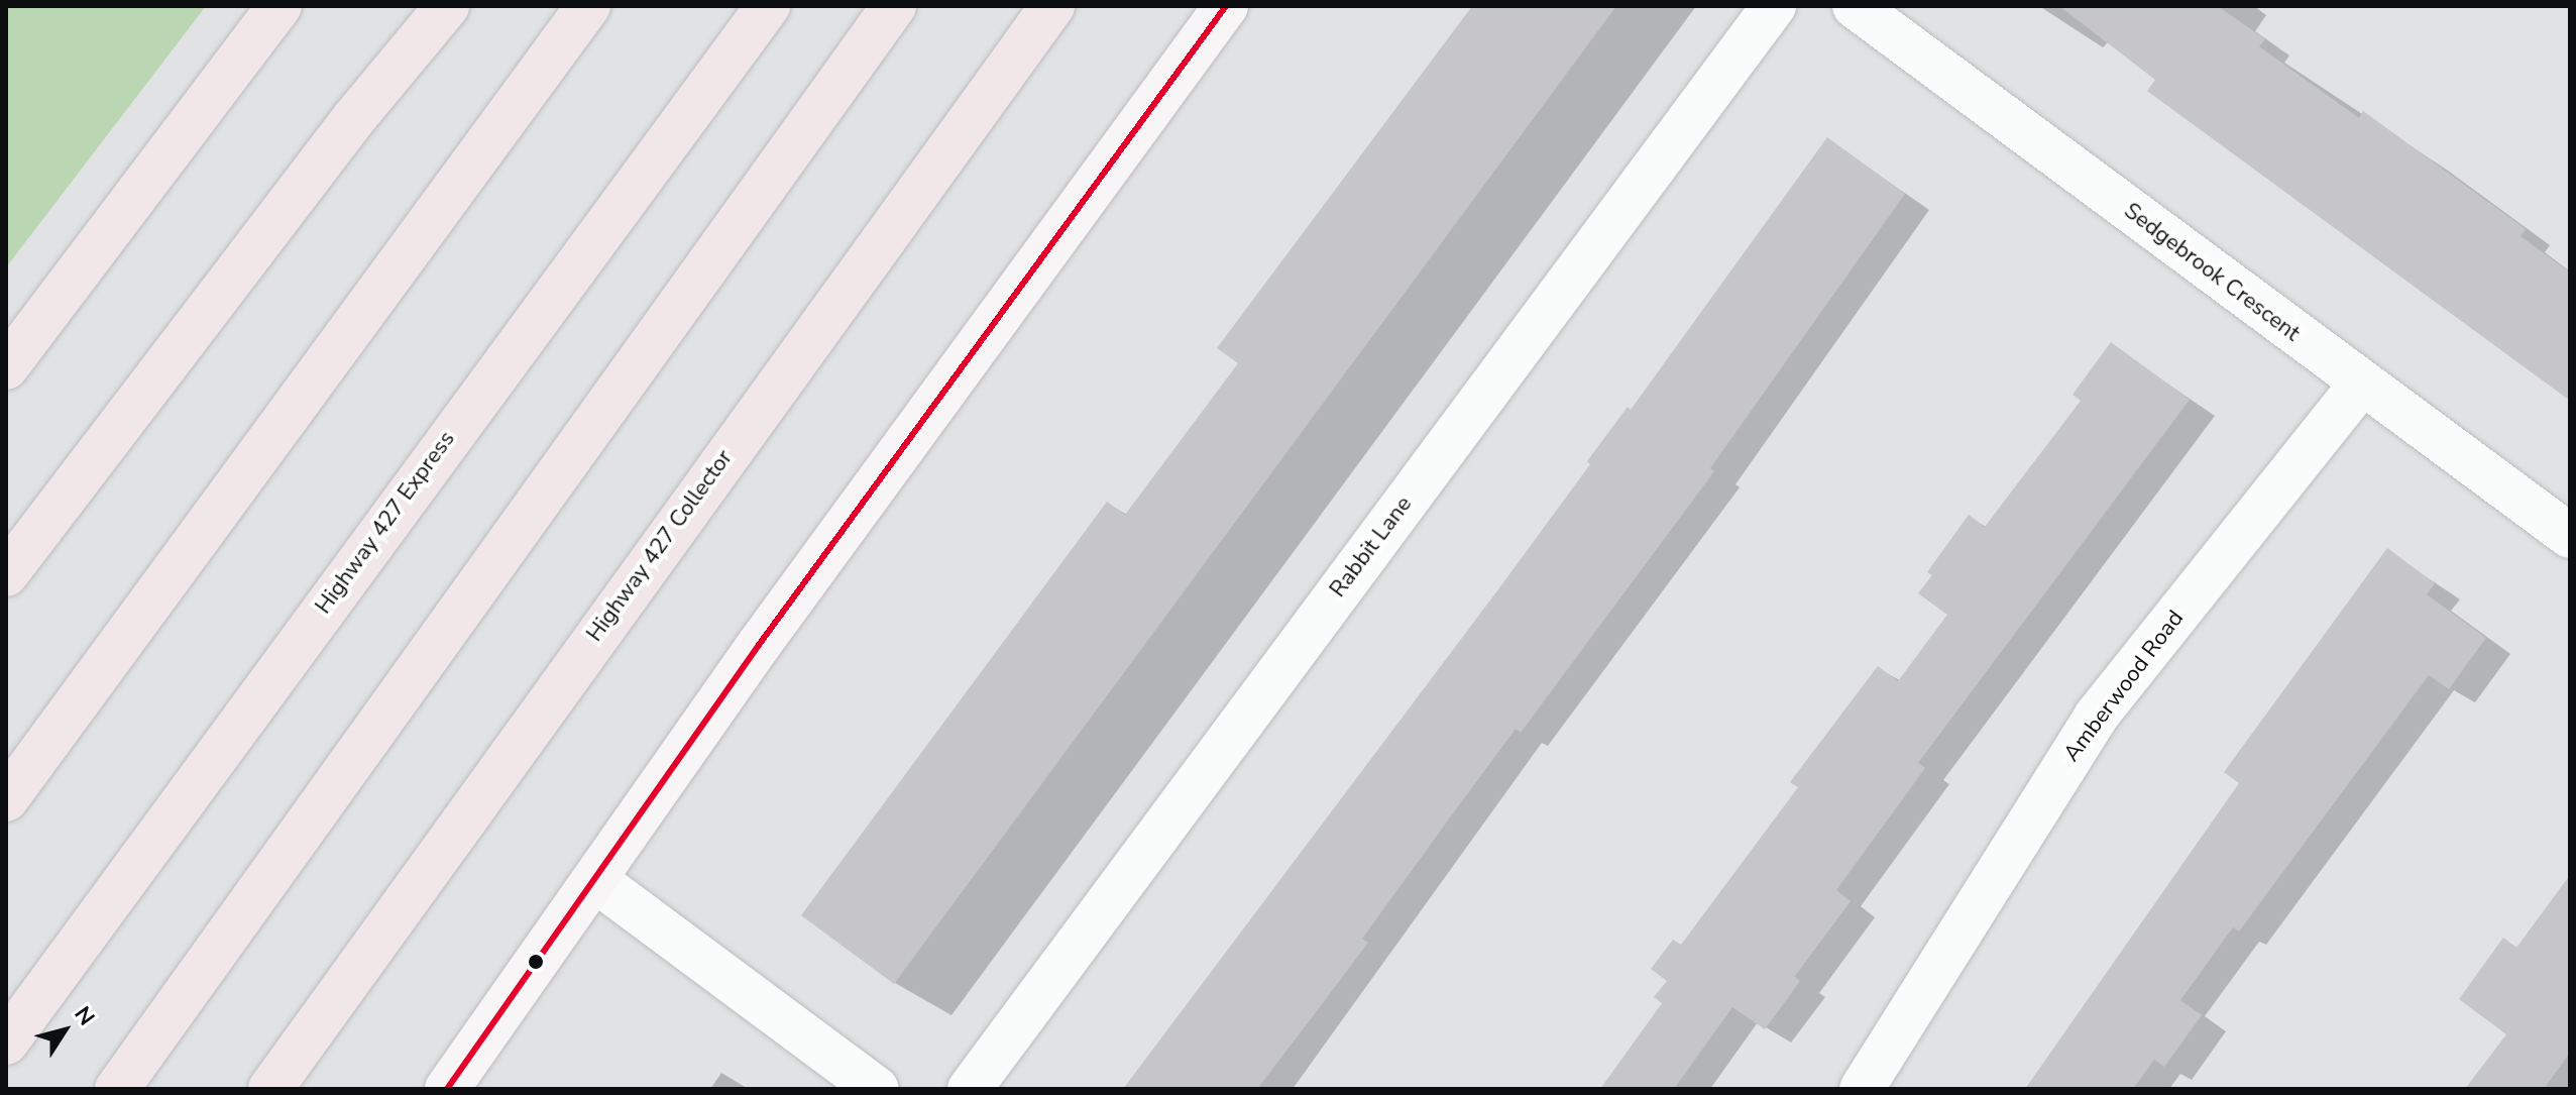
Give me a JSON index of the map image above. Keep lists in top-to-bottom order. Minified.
{"streets":{"highway":["Highway 427 Express","Highway 427 Collector"],"street":["Sedgebrook Crescent","Rabbit Lane","Amberwood Road"]},"crossings":[["Sedgebrook Crescent","Amberwood Road"]],"north":"top right"}
